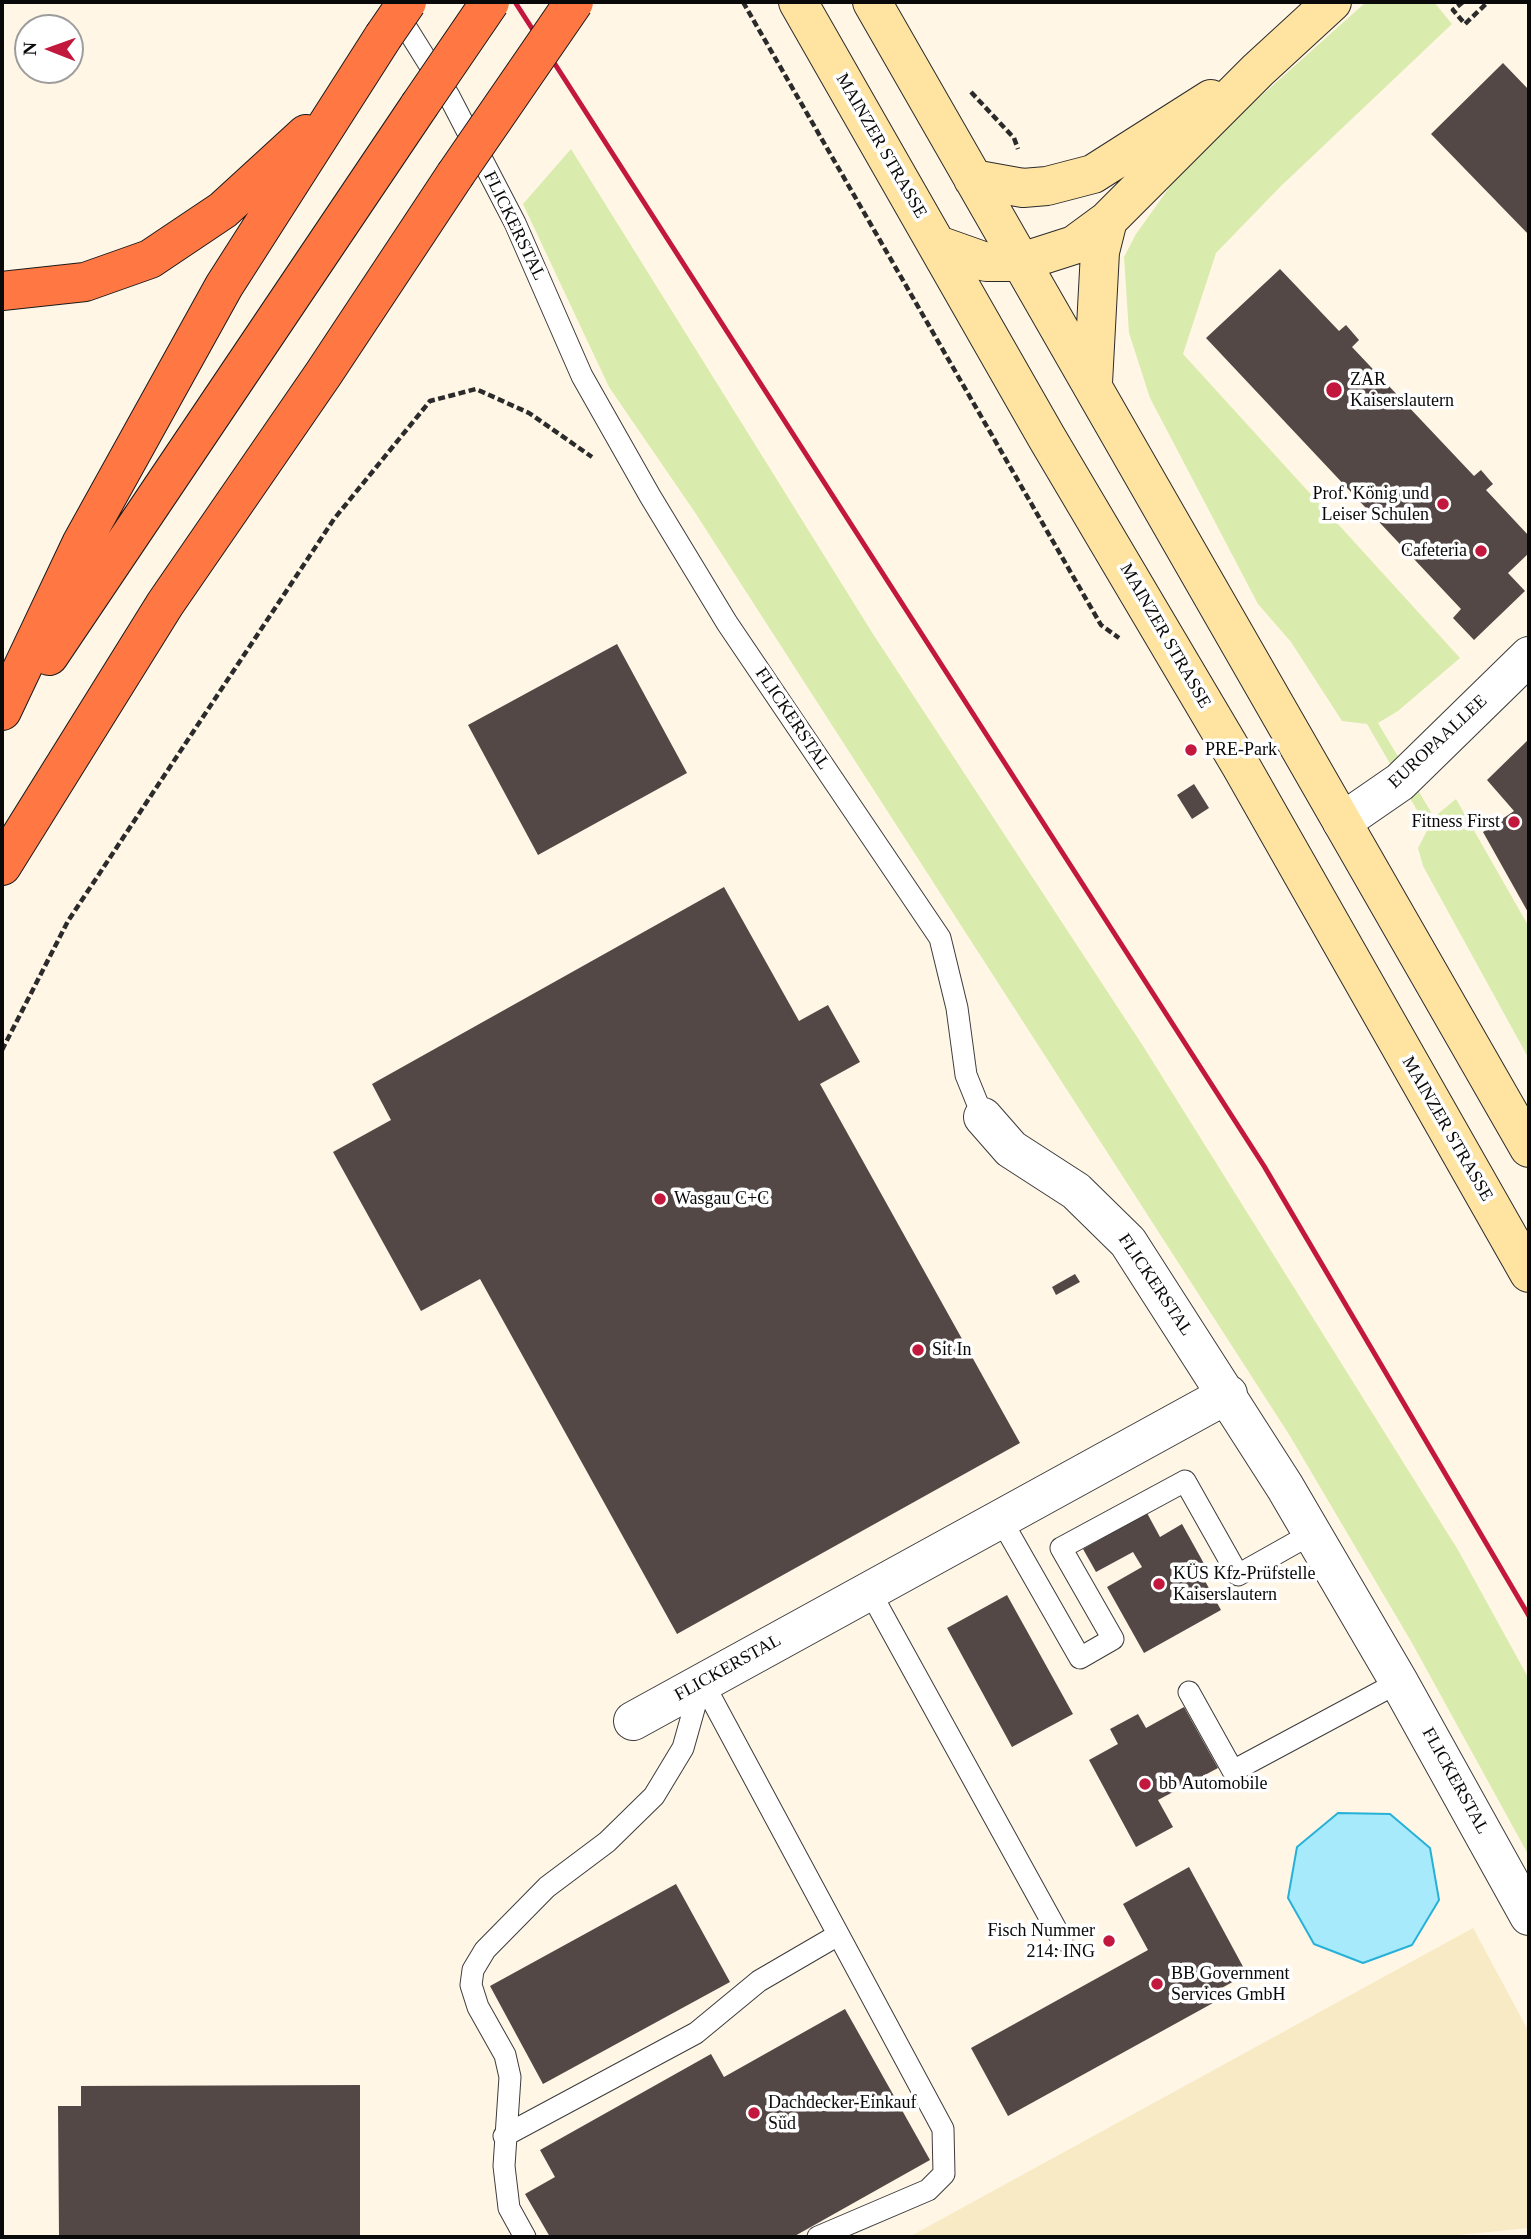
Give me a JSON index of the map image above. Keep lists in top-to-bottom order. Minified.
{"streets":{"main road":["MAINZER STRASSE"],"street":["FLICKERSTAL","EUROPAALLEE"]},"places":["ZAR Kaiserslautern","Prof. König und Leiser Schulen","Cafeteria","PRE-Park","Fitness First","Wasgau C+C","Sit In","KÜS Kfz-Prüfstelle Kaiserslautern","bb Automobile","Fisch Nummer 214: ING","BB Government Services GmbH","Dachdecker-Einkauf Süd"],"north":"left"}
